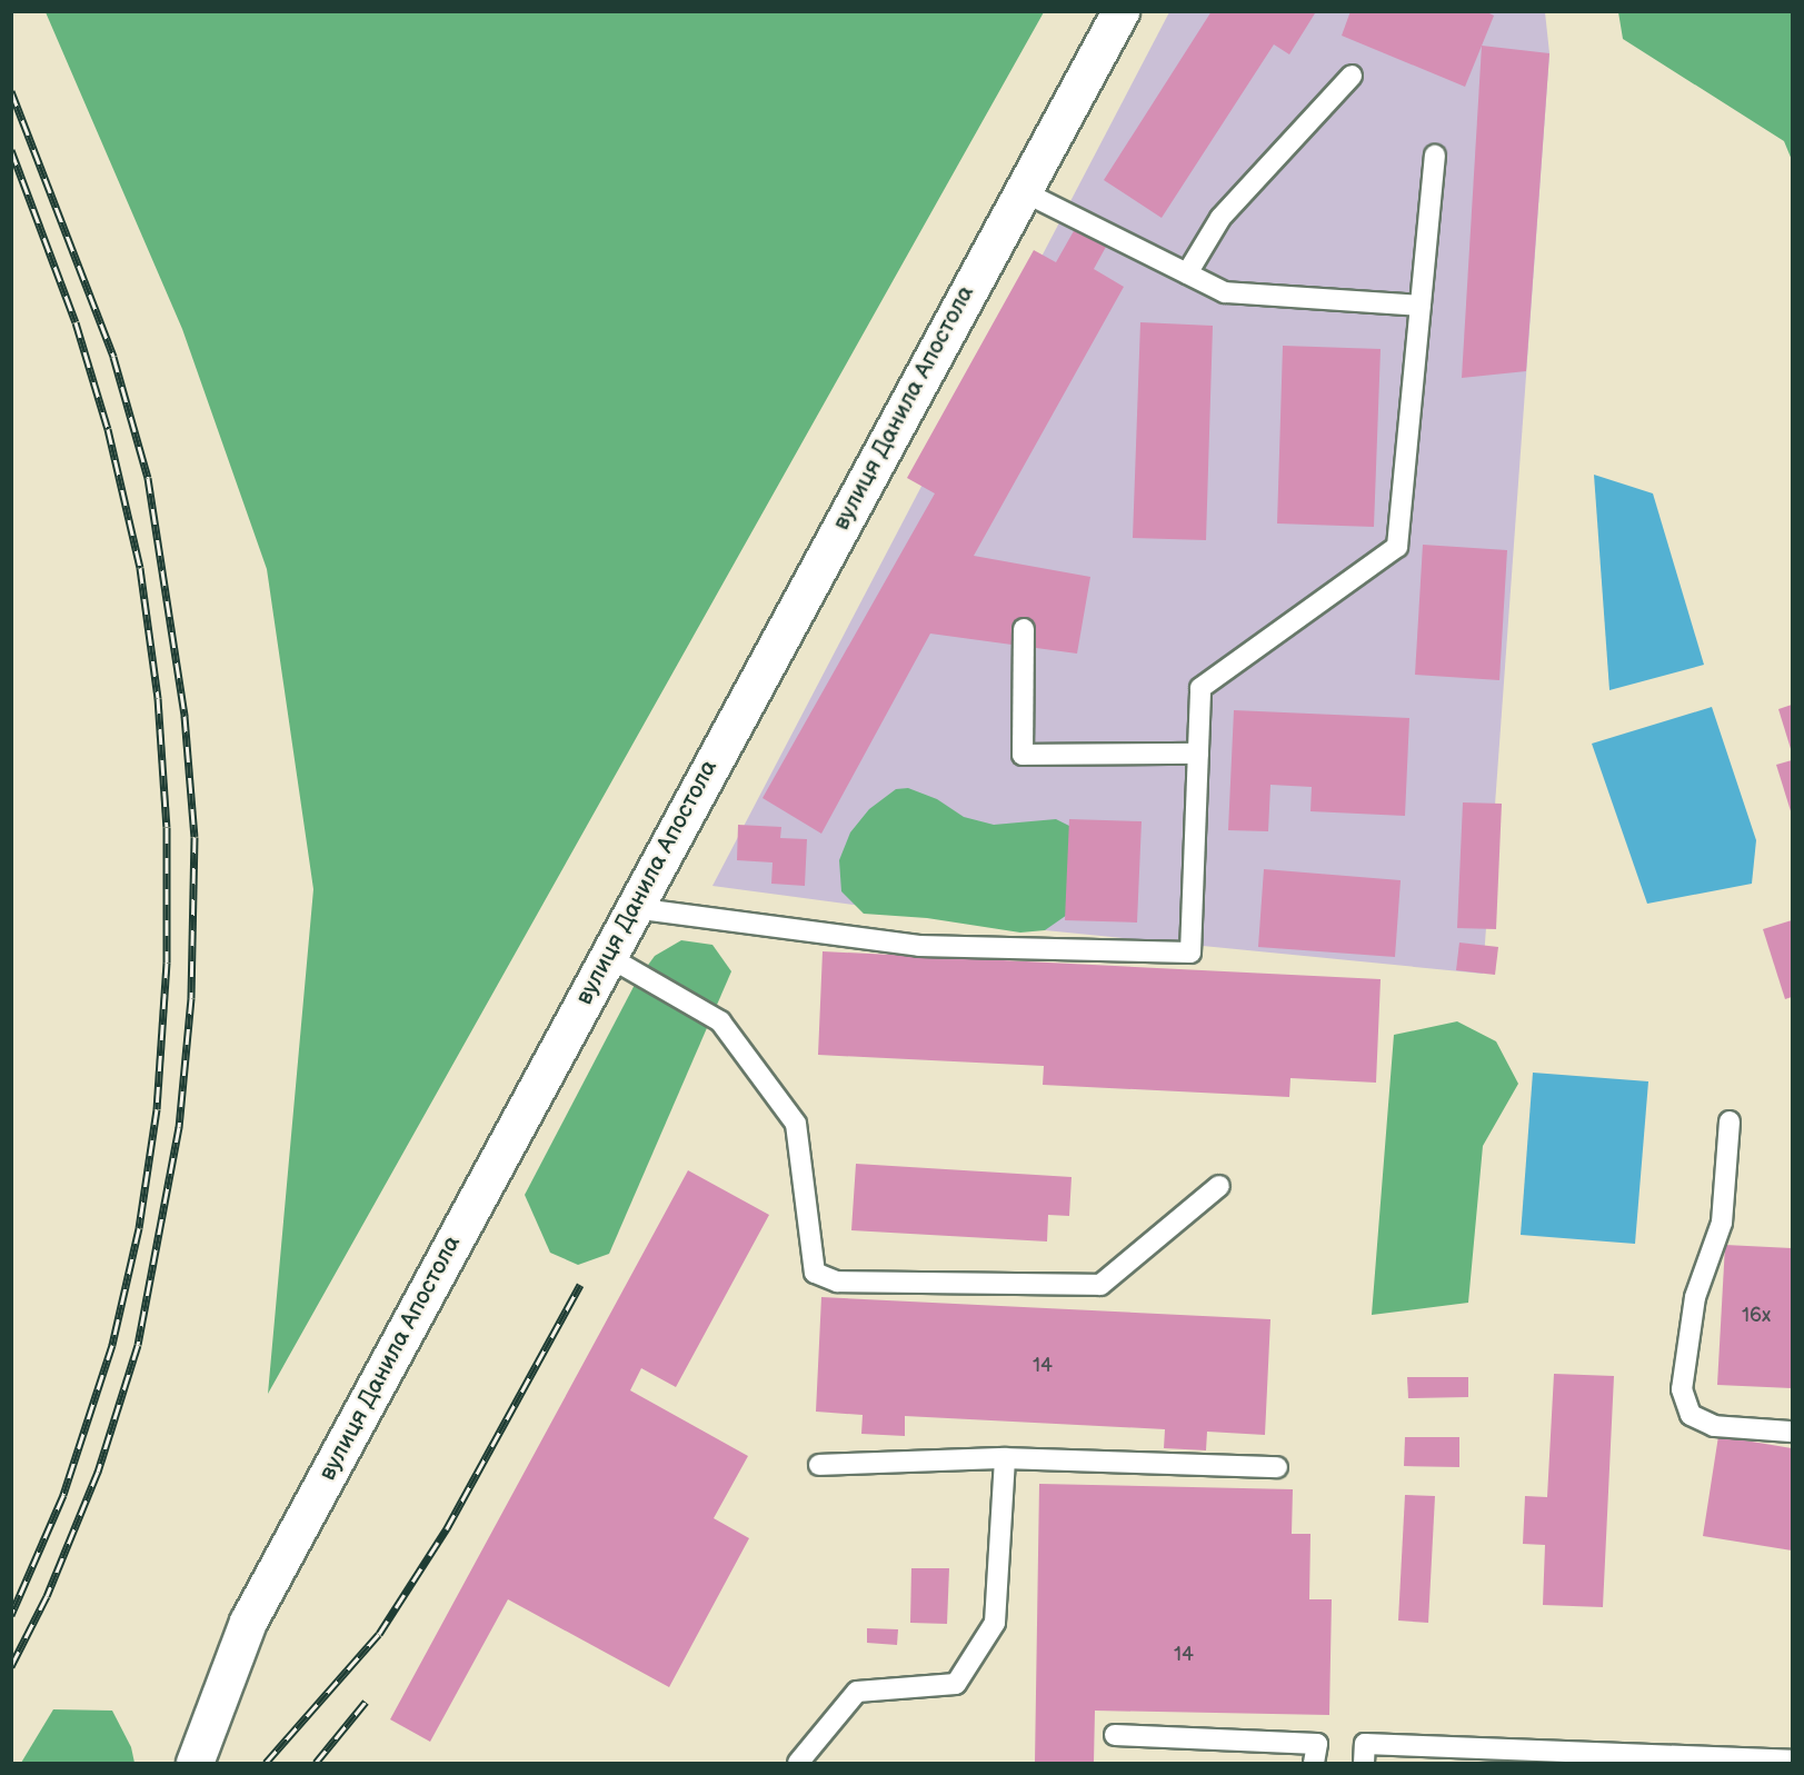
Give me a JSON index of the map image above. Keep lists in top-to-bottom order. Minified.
{"streets":{"street":["вулиця Данила Апостола"]},"house_numbers":["16х","14","14"]}
